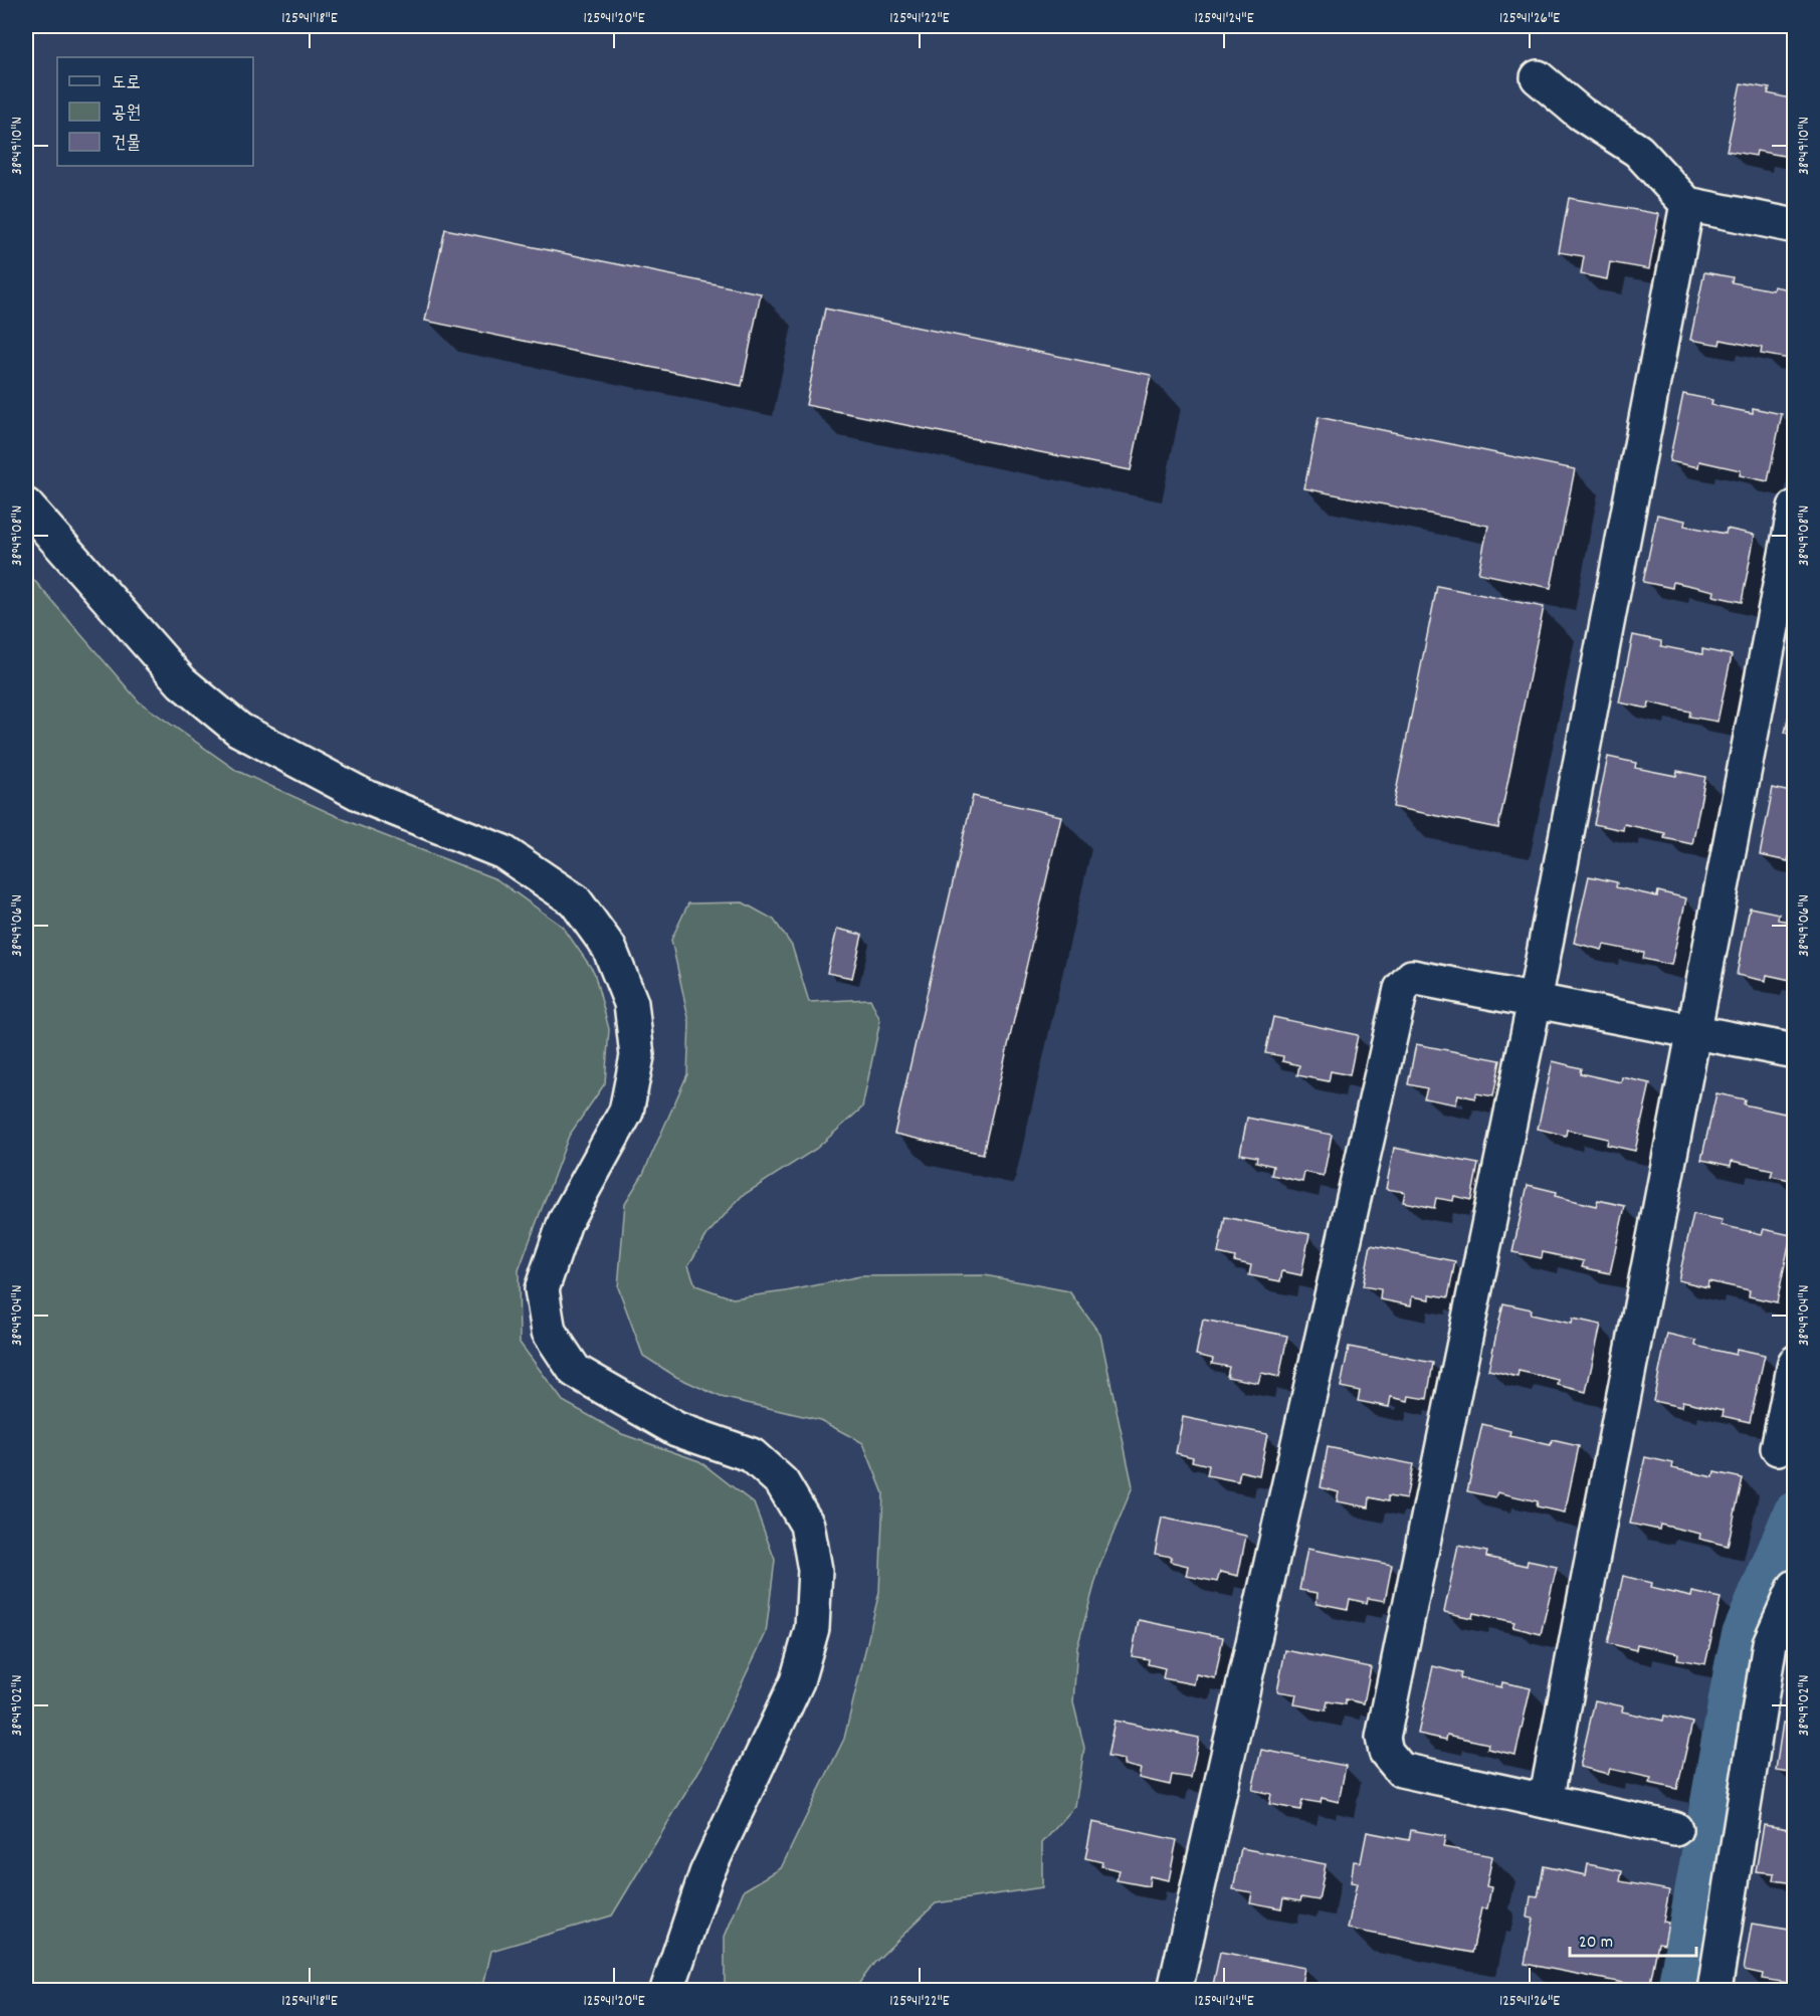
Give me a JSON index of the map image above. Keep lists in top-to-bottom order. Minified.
{"legend":["도로","공원","건물"],"scale_bar":"20 m","coordinates":["125°41'18\"E","125°41'20\"E","125°41'22\"E","125°41'24\"E","125°41'26\"E","38°49'10\"N","38°49'08\"N","38°49'06\"N","38°49'04\"N","38°49'02\"N"]}
